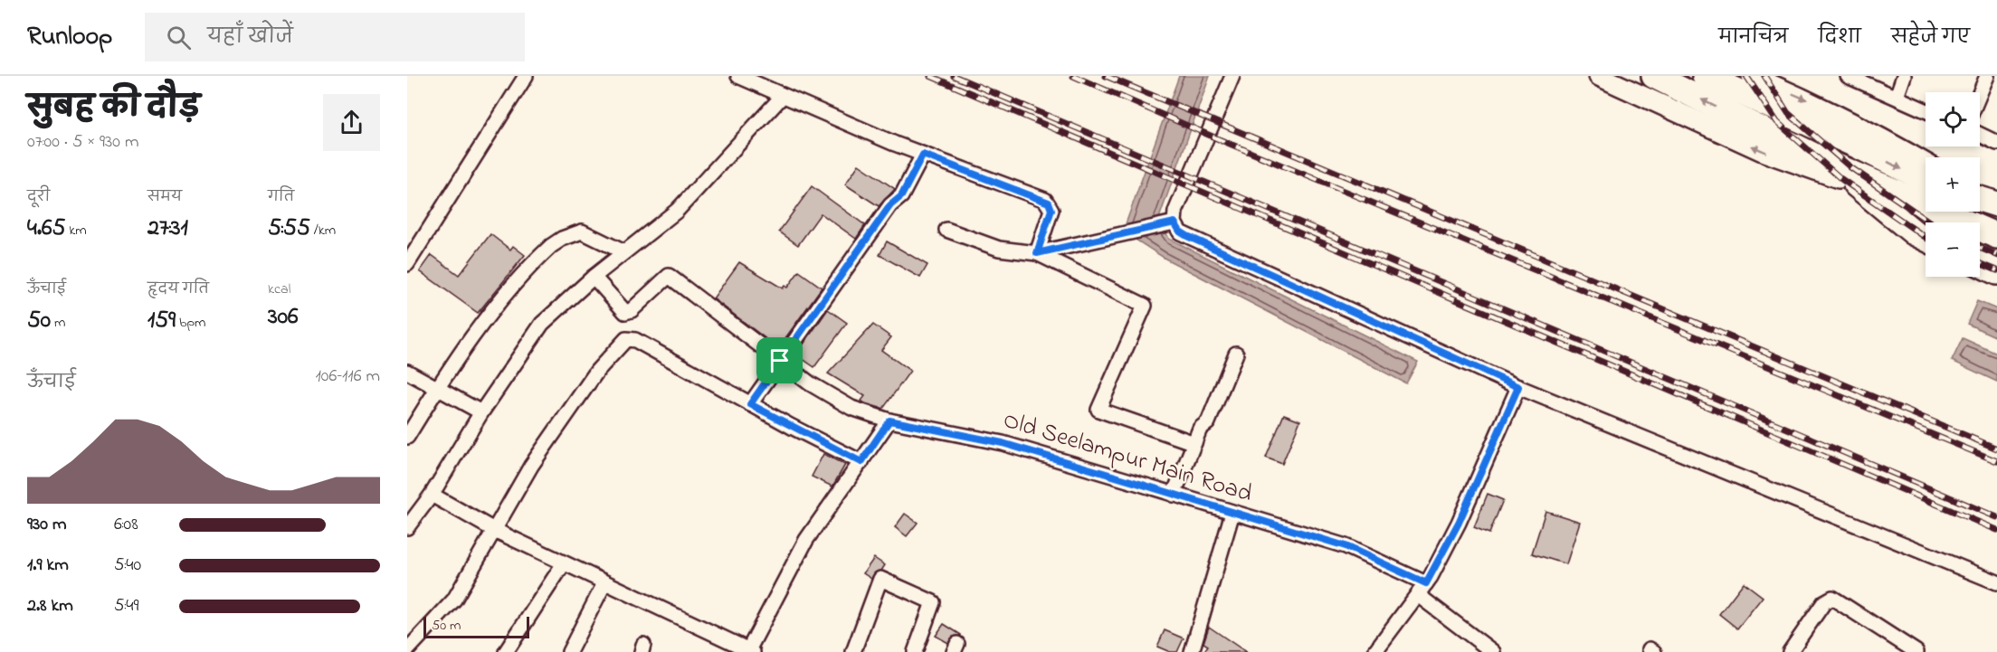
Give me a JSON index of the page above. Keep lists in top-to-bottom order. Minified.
{"streets":{"street":["Old Seelampur Main Road"]},"scale_bar":"50 m","page":{"header":"Runloop","search":"यहाँ खोजें","nav":["मानचित्र","दिशा","सहेजे गए"],"heading":["सुबह की दौड़","07:00 · 5 × 930 m"],"map_buttons":["+","−"],"stats":[["दूरी","4.65 km"],["समय","27:31"],["गति","5:55 /km"],["ऊँचाई","50 m"],["हृदय गति","159 bpm"],["kcal","306"]],"chart":["ऊँचाई","106–116 m"],"list":[{"name":"930 m","note":"6:08"},{"name":"1.9 km","note":"5:40"},{"name":"2.8 km","note":"5:49"}],"scale":"50 m"}}
